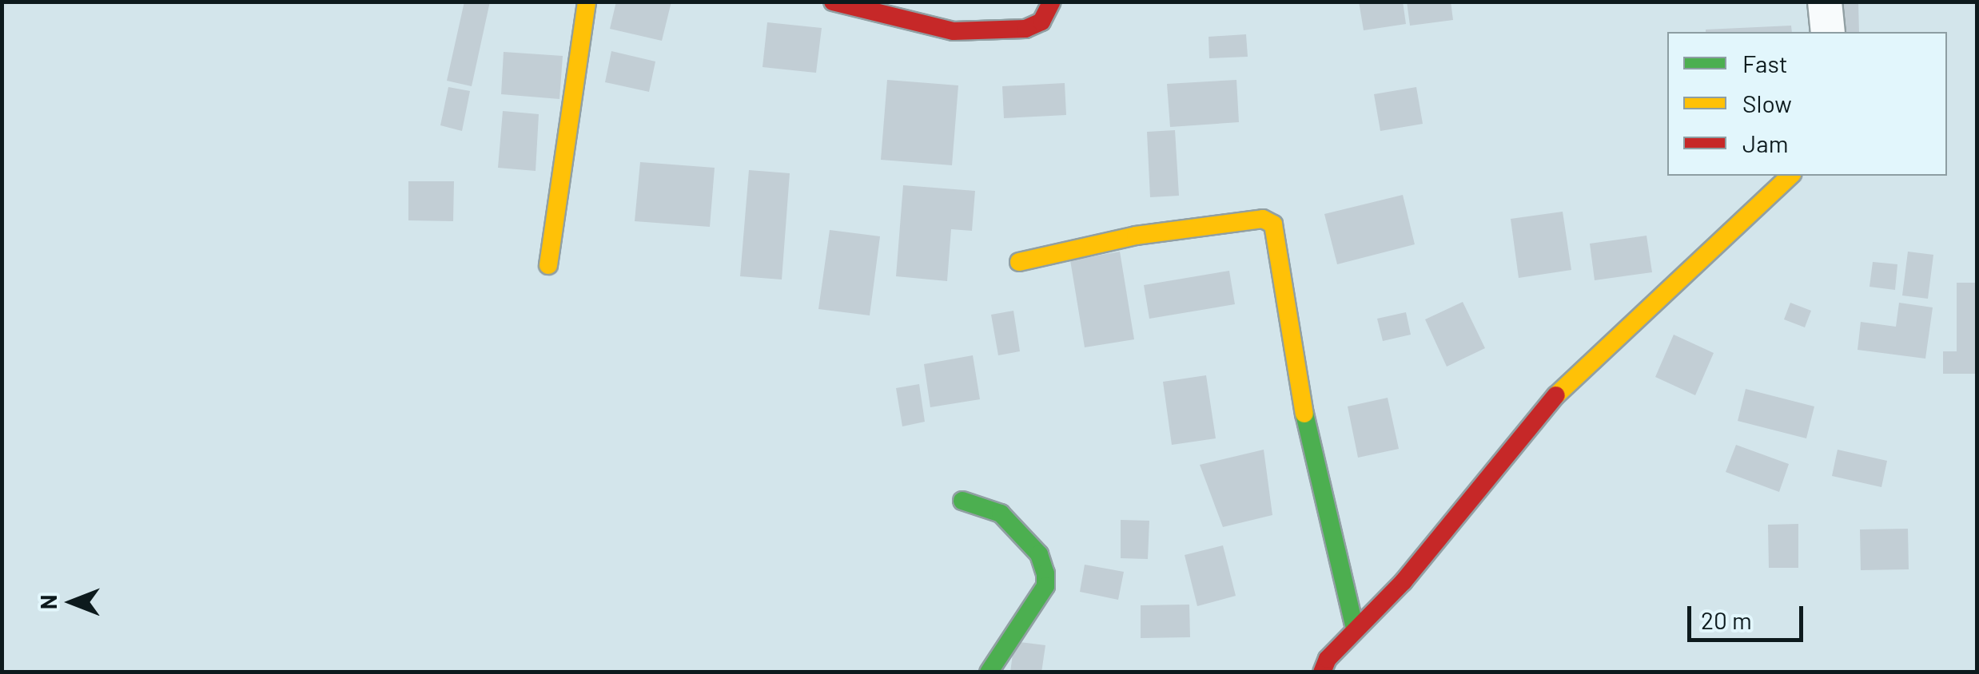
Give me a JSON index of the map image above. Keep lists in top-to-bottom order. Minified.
{"legend":["Fast","Slow","Jam"],"scale_bar":"20 m","north":"left"}
